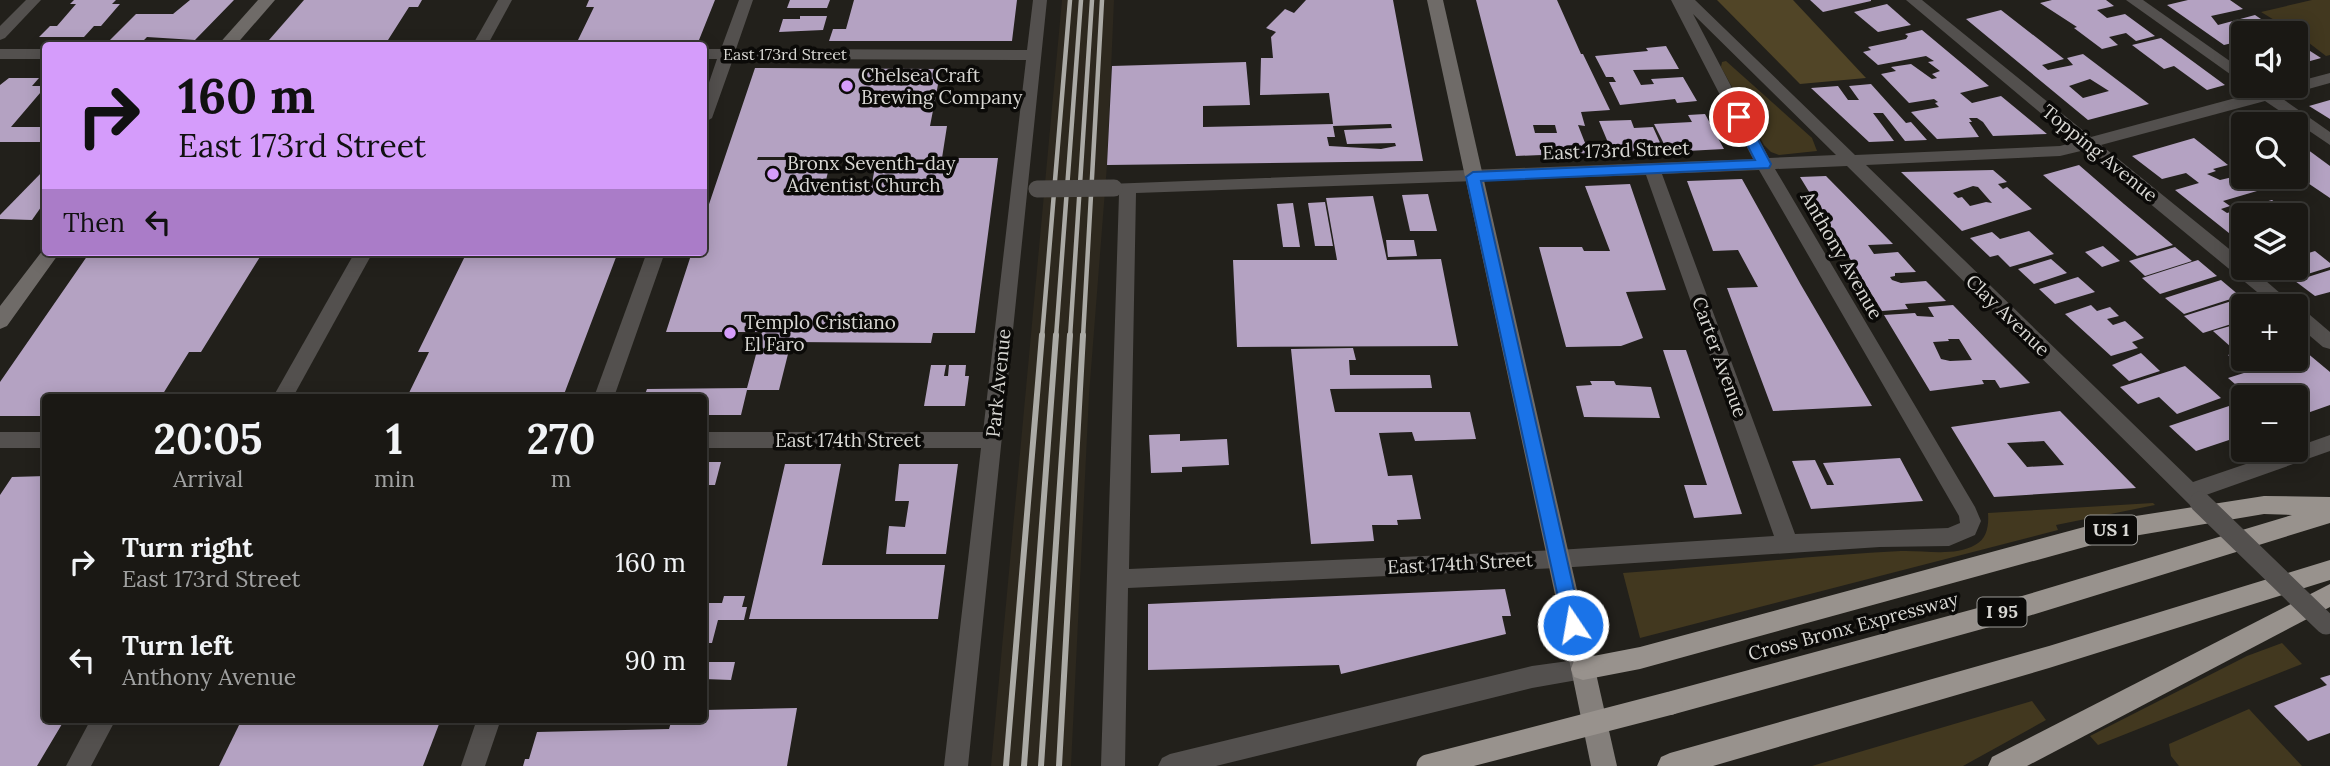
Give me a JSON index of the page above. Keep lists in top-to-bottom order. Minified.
{"streets":{"highway":["US 1","I 95","Cross Bronx Expressway"],"street":["East 173rd Street","Topping Avenue","Anthony Avenue","Clay Avenue","Carter Avenue","Park Avenue","East 174th Street"]},"crossings":[["East 173rd Street","Topping Avenue"],["East 173rd Street","Anthony Avenue"],["East 173rd Street","Clay Avenue"],["East 173rd Street","Carter Avenue"],["East 173rd Street","Park Avenue"],["Anthony Avenue","East 174th Street"],["Carter Avenue","East 174th Street"],["Park Avenue","East 174th Street"]],"places":["Chelsea Craft Brewing Company","Bronx Seventh-day Adventist Church","Templo Cristiano El Faro"],"page":{"map_buttons":["+","−"],"turn":["160 m","East 173rd Street"],"then":"Then","eta":["20:05","Arrival","1","min","270","m"],"list":[{"name":"Turn right","note":"East 173rd Street","value":"160 m"},{"name":"Turn left","note":"Anthony Avenue","value":"90 m"}]}}
